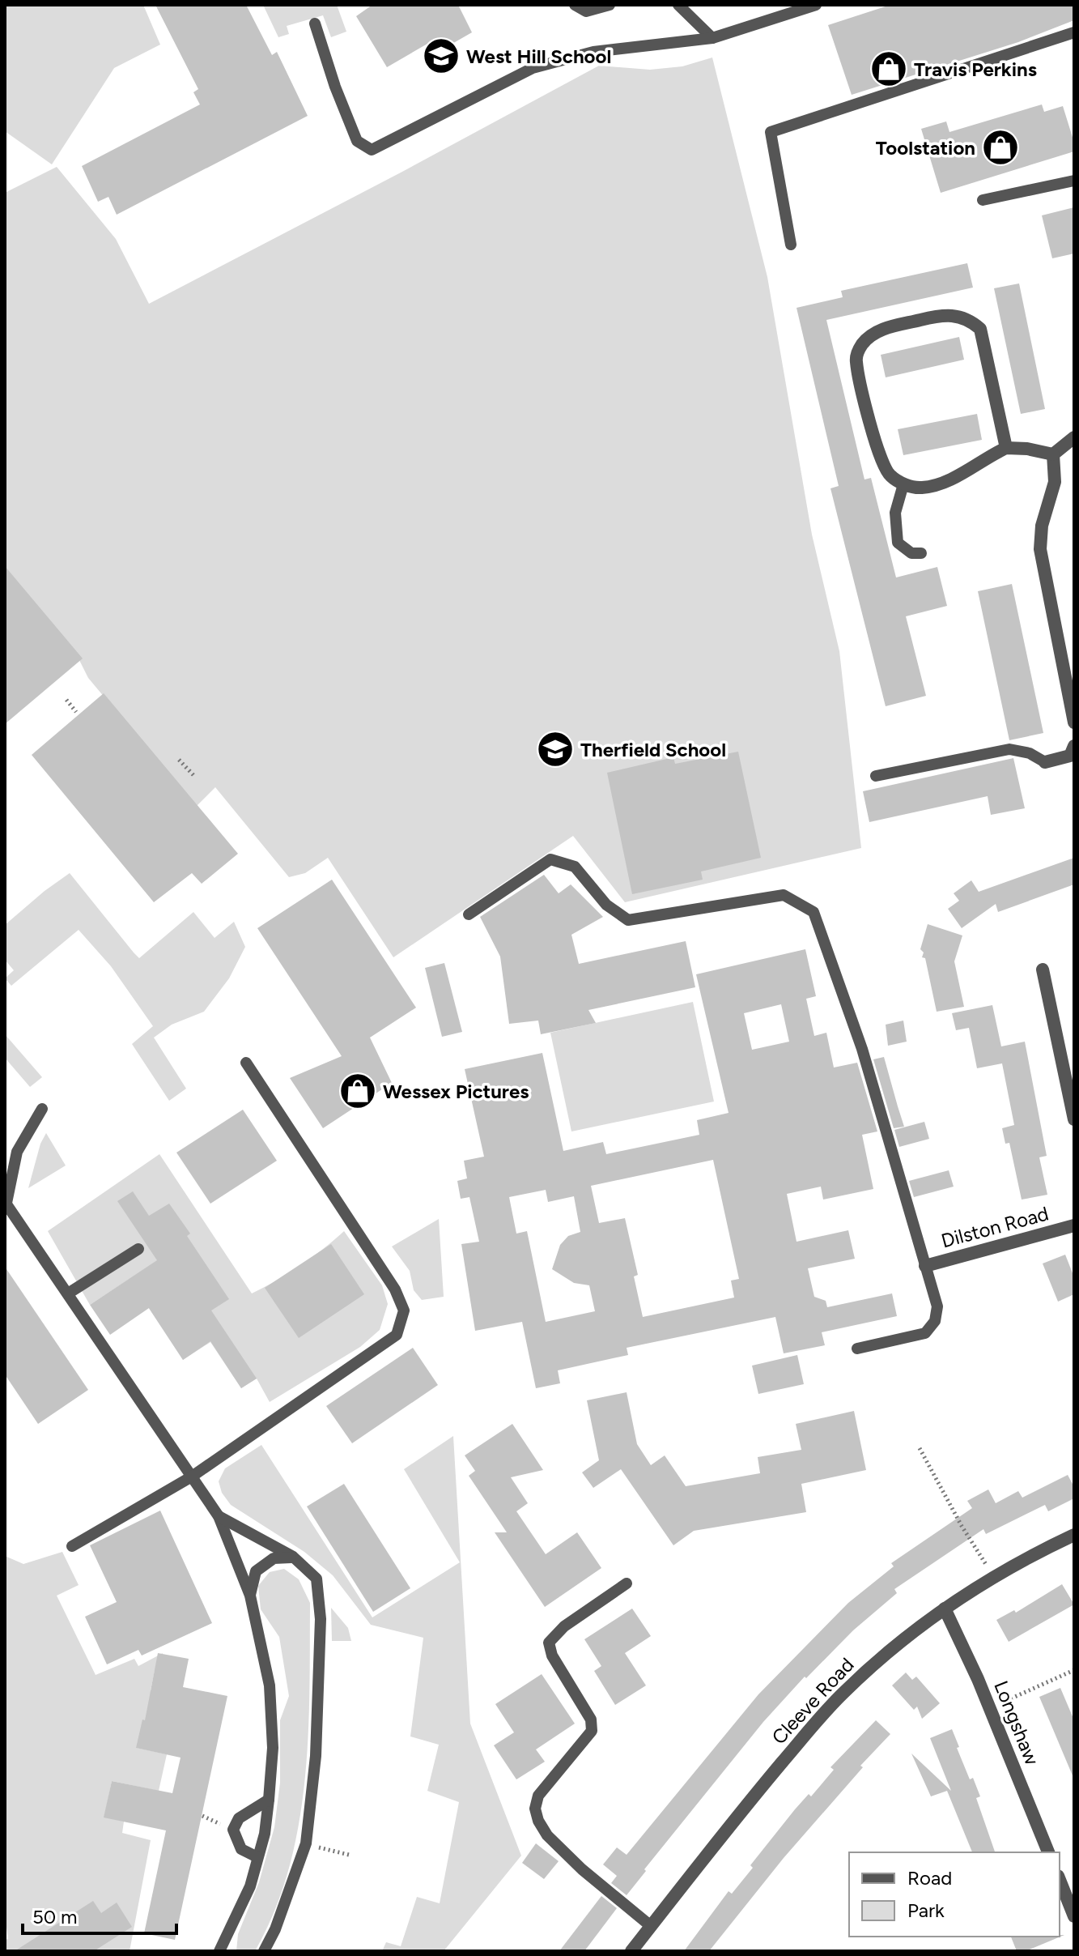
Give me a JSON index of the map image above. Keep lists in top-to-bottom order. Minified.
{"streets":{"street":["Dilston Road","Cleeve Road","Longshaw"]},"crossings":[["Cleeve Road","Longshaw"]],"places":{"school or university":["West Hill School","Therfield School"],"shop":["Travis Perkins","Toolstation","Wessex Pictures"]},"legend":["Road","Park"],"scale_bar":"50 m"}
